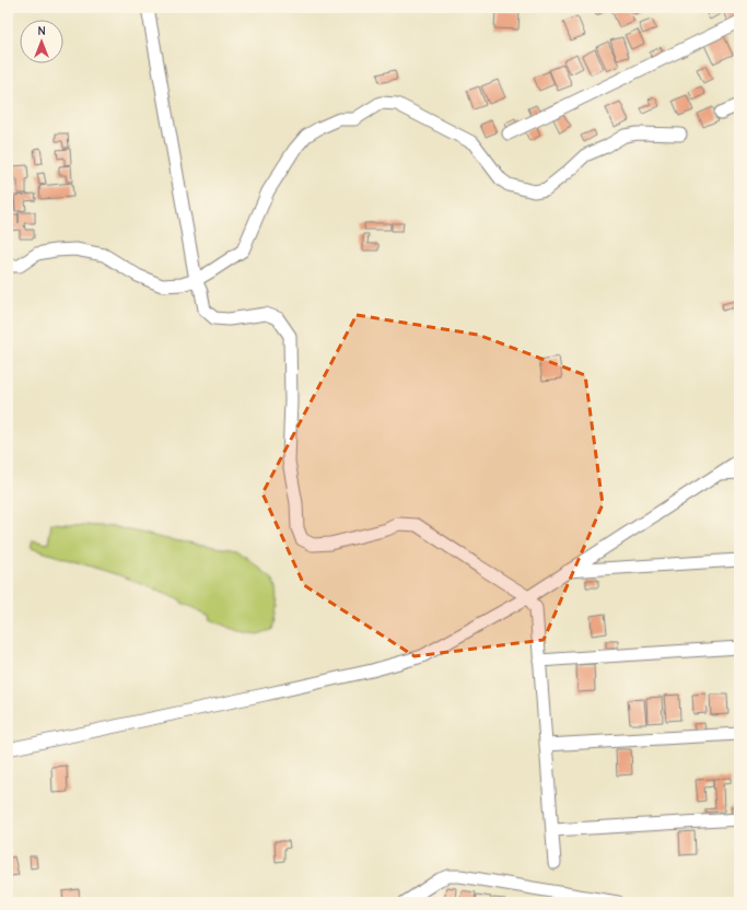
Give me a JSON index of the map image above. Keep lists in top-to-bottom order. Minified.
{"north":"top"}
